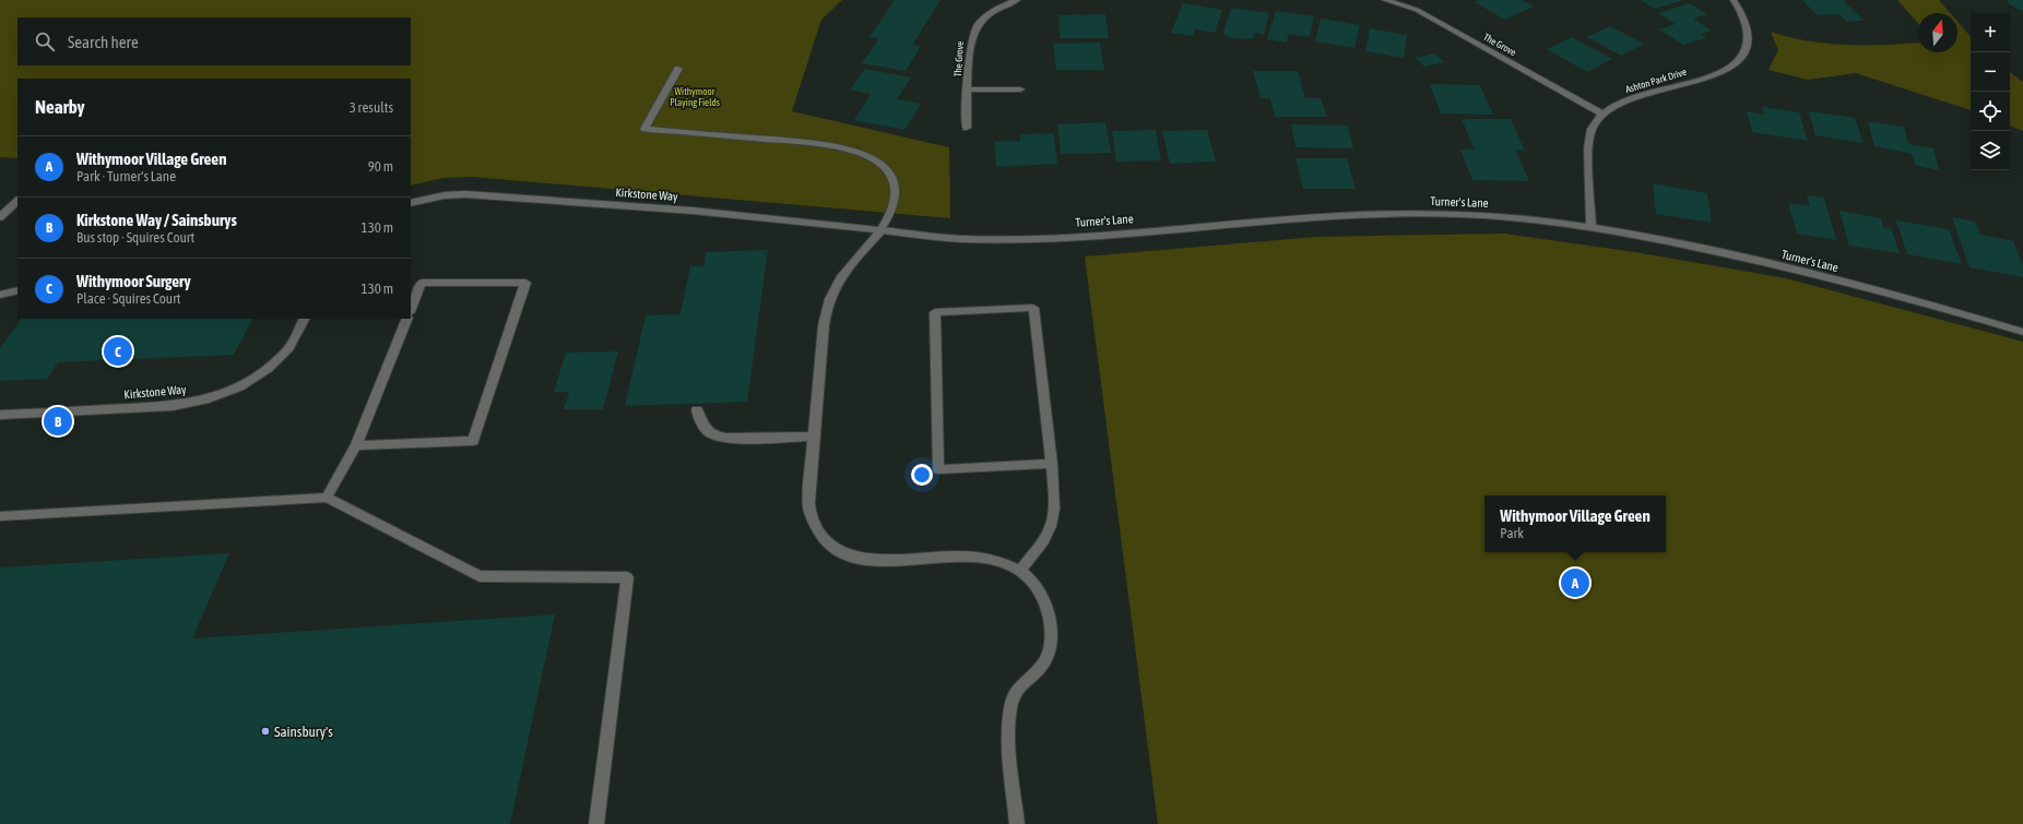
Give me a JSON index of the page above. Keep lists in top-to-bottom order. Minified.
{"streets":{"street":["The Grove","Ashton Park Drive","Kirkstone Way","Turner's Lane"]},"crossings":[["The Grove","Ashton Park Drive"],["Kirkstone Way","Turner's Lane"]],"parks":["Withymoor Playing Fields"],"places":["Sainsbury's"],"north":"top","page":{"map_buttons":["+","−"],"search":"Search here","heading":["Nearby","3 results"],"list":[{"mark":"A","name":"Withymoor Village Green","note":"Park · Turner's Lane","value":"90 m"},{"mark":"B","name":"Kirkstone Way / Sainsburys","note":"Bus stop · Squires Court","value":"130 m"},{"mark":"C","name":"Withymoor Surgery","note":"Place · Squires Court","value":"130 m"}],"pins":["C","B","A"],"popup":["Withymoor Village Green","Park"]}}
